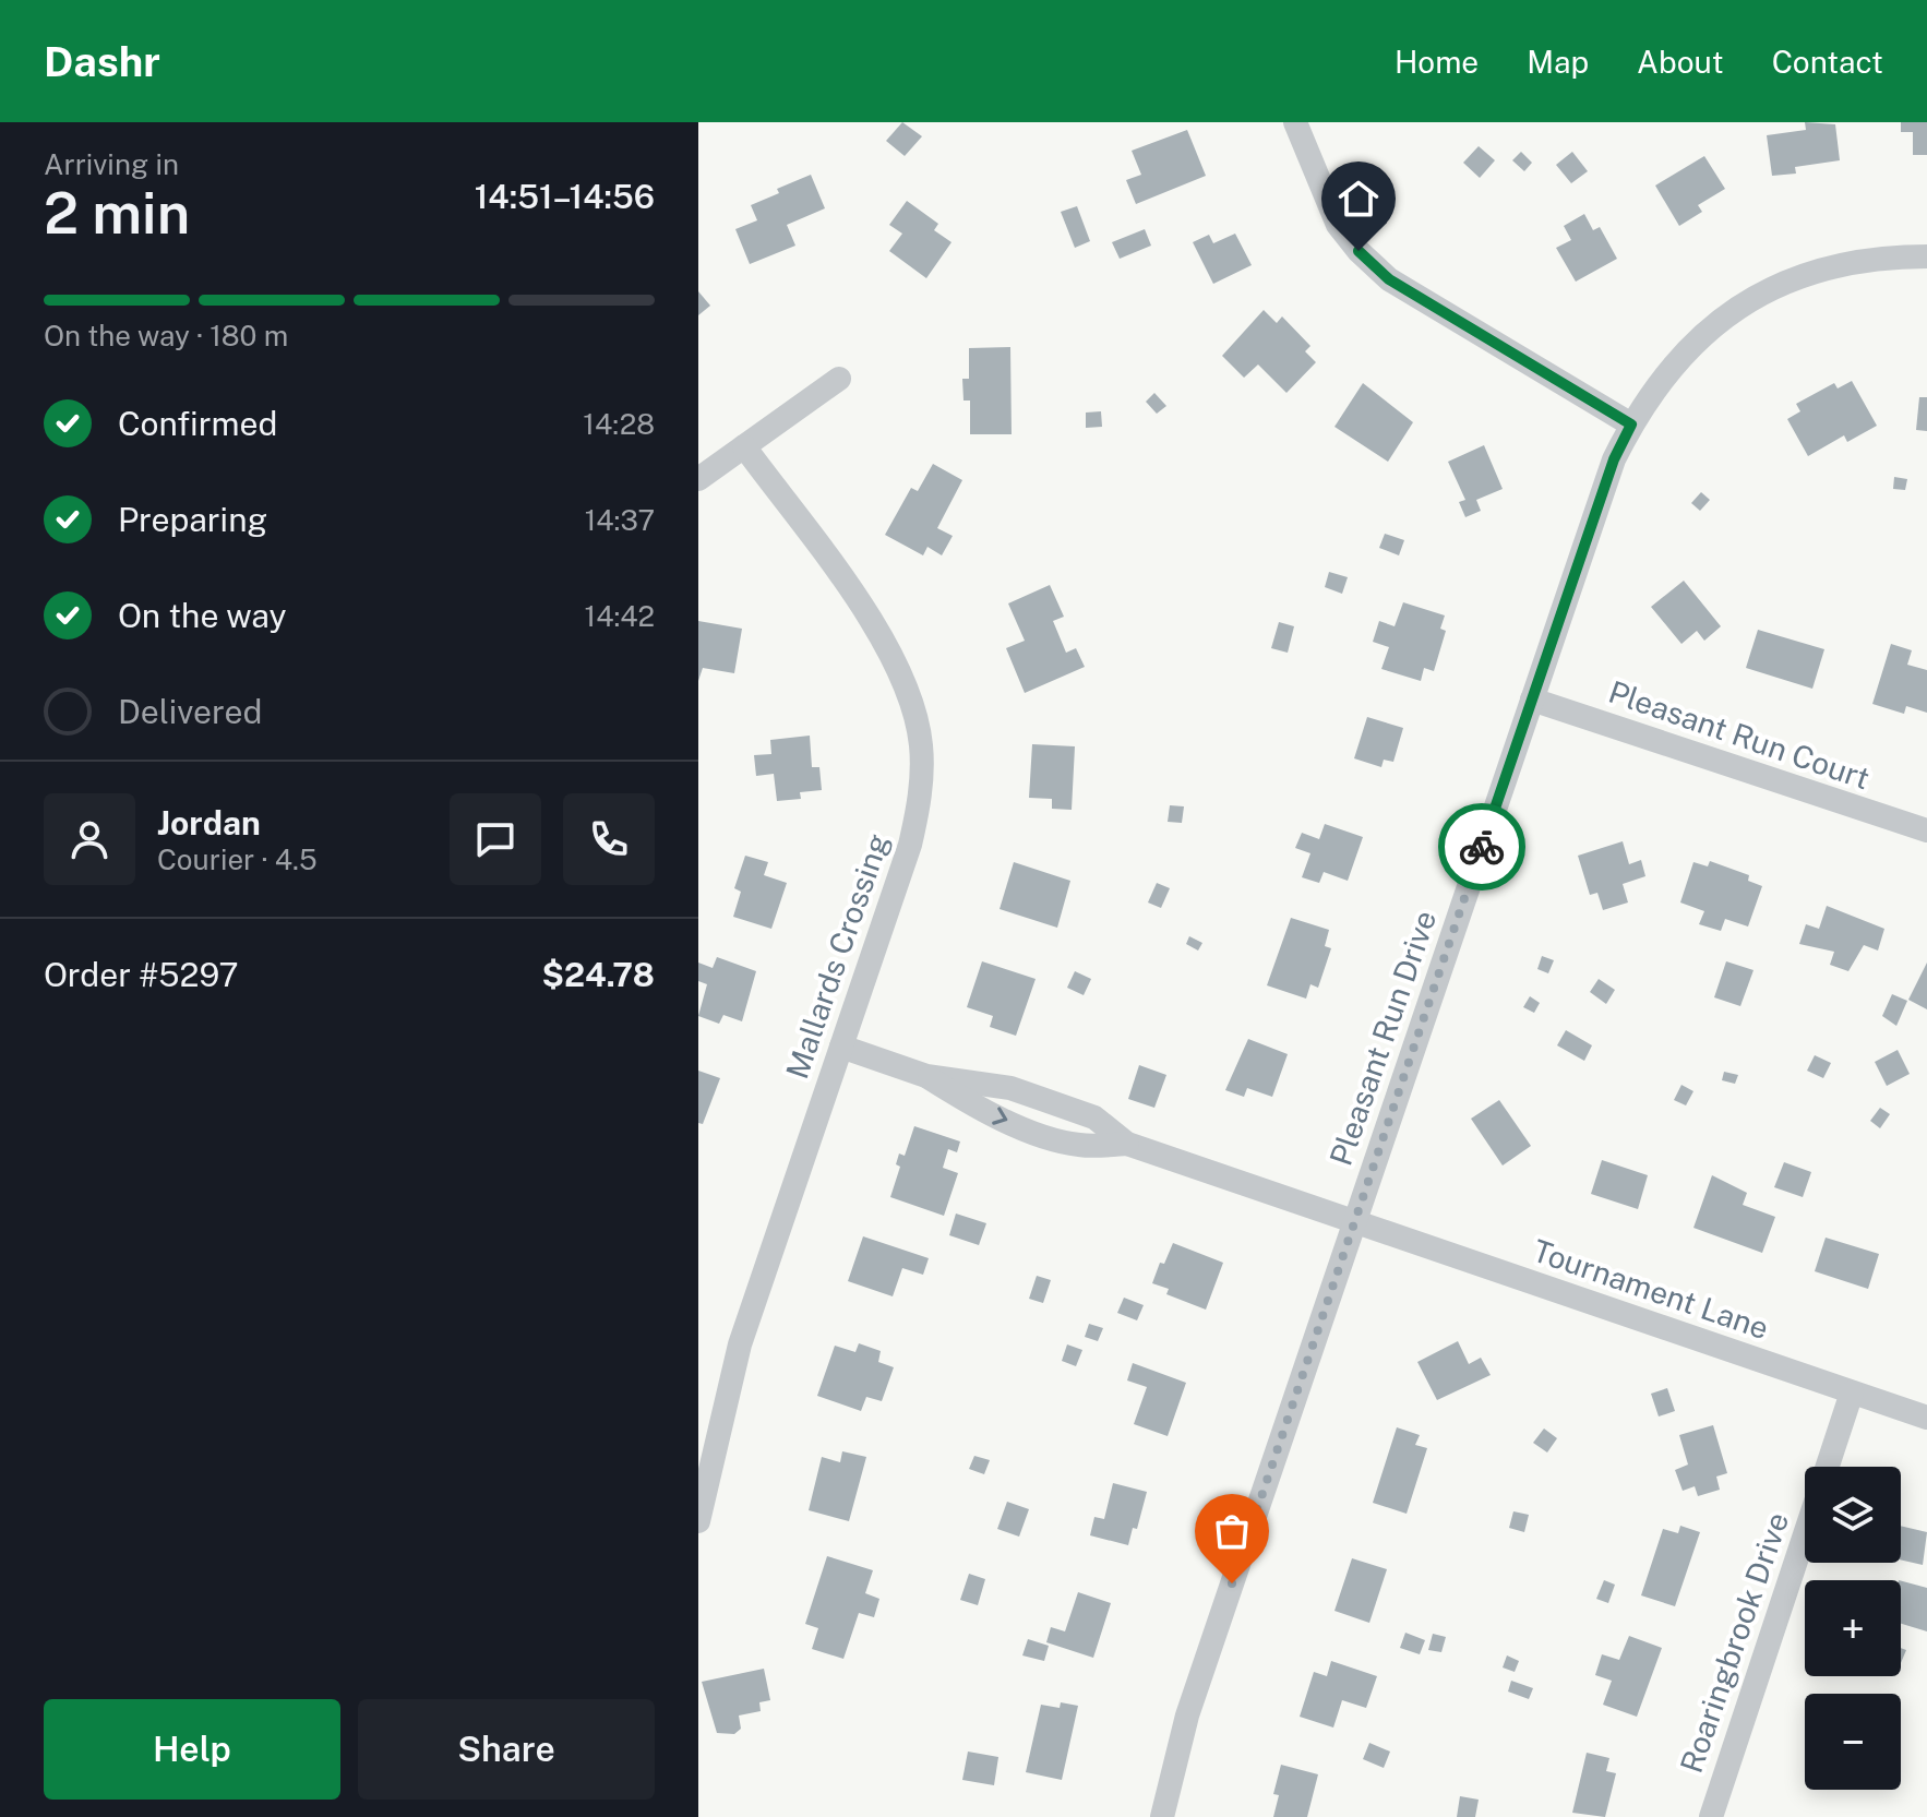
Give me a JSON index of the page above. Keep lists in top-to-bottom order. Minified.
{"streets":{"street":["Pleasant Run Court","Mallards Crossing","Pleasant Run Drive","Tournament Lane","Roaringbrook Drive"]},"crossings":[["Pleasant Run Court","Pleasant Run Drive"],["Mallards Crossing","Tournament Lane"],["Pleasant Run Drive","Tournament Lane"]],"page":{"header":"Dashr","nav":["Home","Map","About","Contact"],"heading":["2 min","Arriving in","14:51–14:56"],"panel":["Jordan","Courier · 4.5","Order #5297","$24.78"],"bar":"On the way · 180 m","list":[["Confirmed","14:28"],["Preparing","14:37"],["On the way","14:42"],"Delivered"],"map_buttons":["+","−"],"buttons":["Help","Share"]}}
